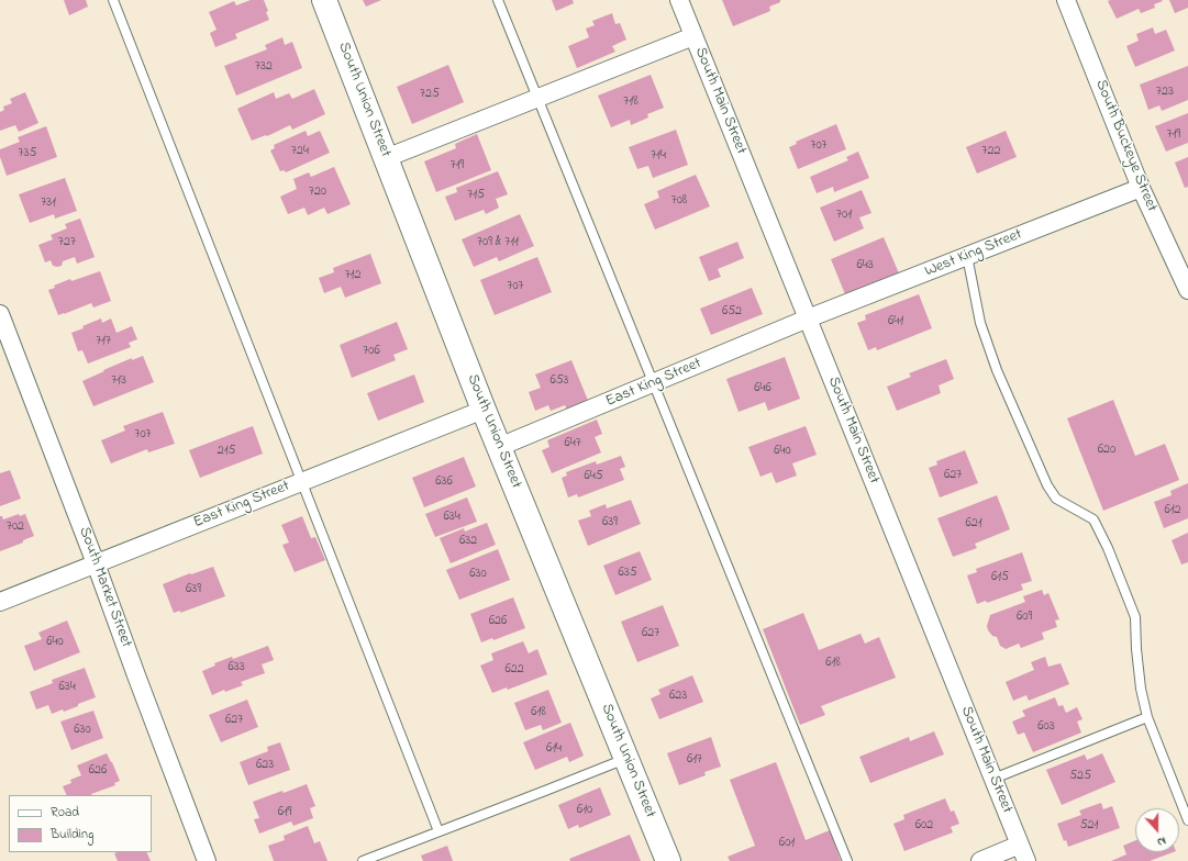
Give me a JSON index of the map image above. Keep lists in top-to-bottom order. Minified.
{"streets":{"street":["South Union Street","South Main Street","South Buckeye Street","West King Street","East King Street","South Market Street"]},"crossings":[["South Union Street","East King Street"],["South Main Street","West King Street"],["South Main Street","East King Street"],["South Buckeye Street","West King Street"],["West King Street","East King Street"],["East King Street","South Market Street"]],"house_numbers":["732","723","725","718","719","707","724","722","735","714","719","720","715","708","731","701","727","709 & 711","643","712","707","652","641","717","706","713","653","646","707","647","620","215","640","627","645","636","612","634","639","621","702","632","635","630","615","639","609","626","627","640","618","633","622","634","623","618","627","603","630","614","617","623","626","525","610","619","602","521","601"],"legend":["Road","Building"],"north":"bottom"}
